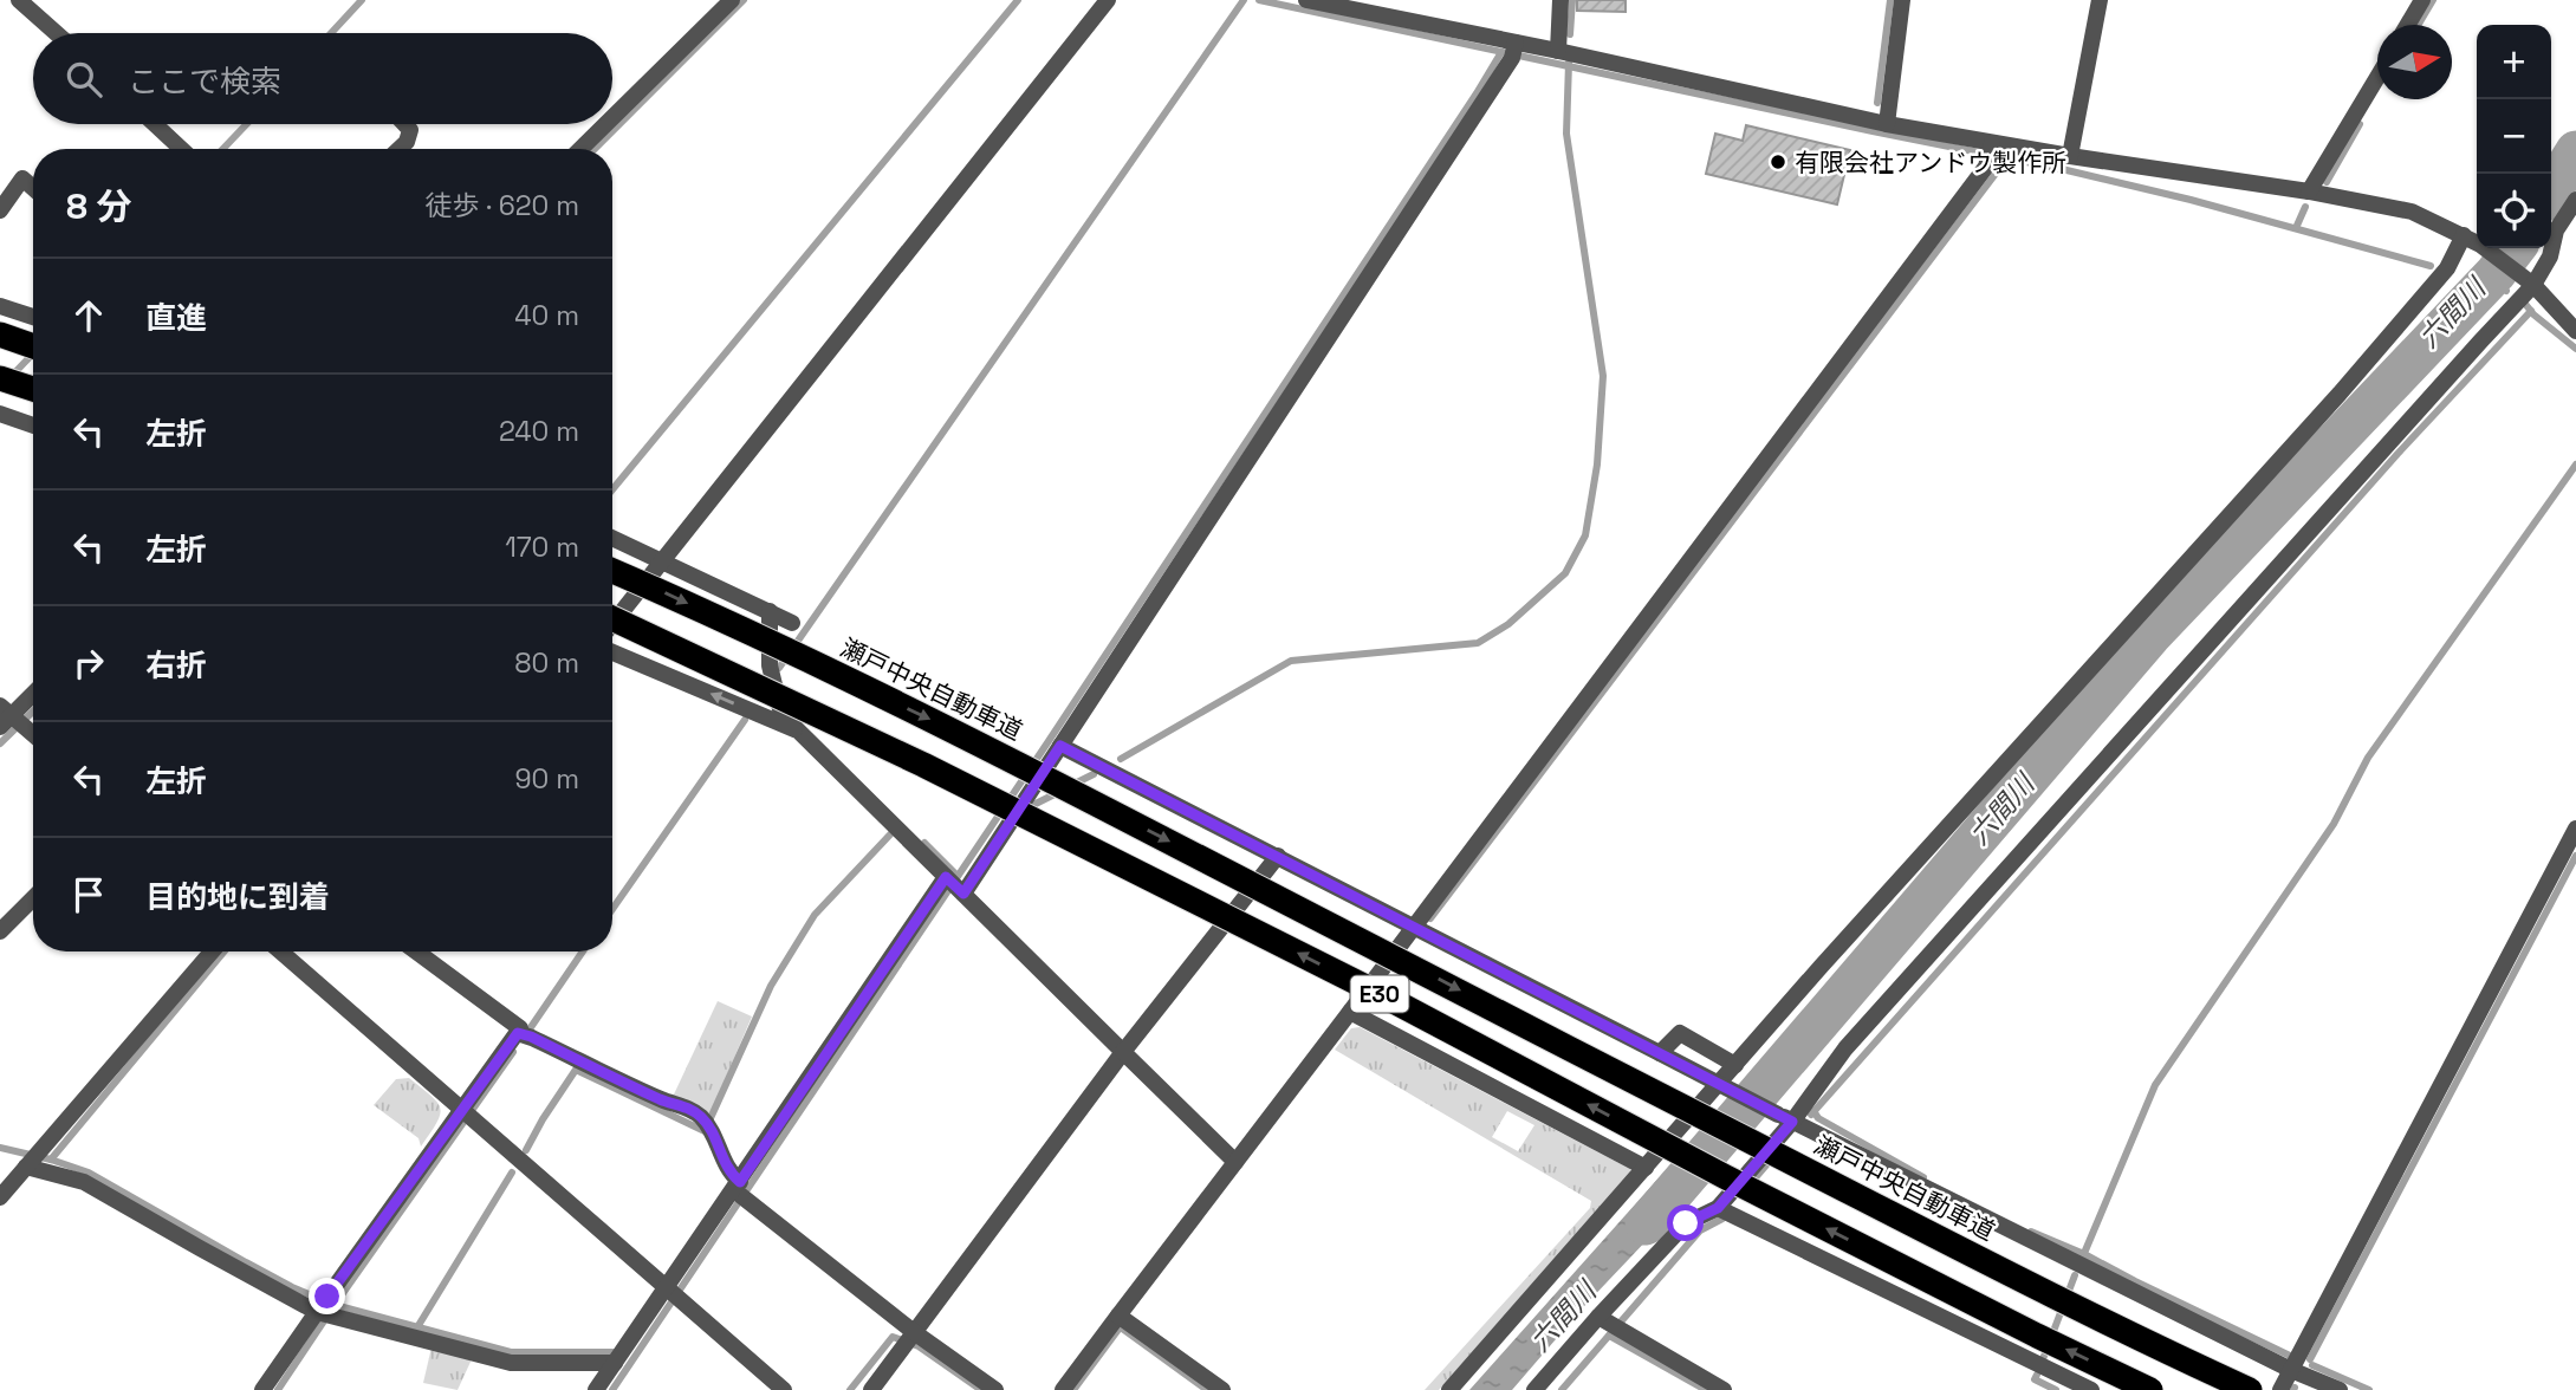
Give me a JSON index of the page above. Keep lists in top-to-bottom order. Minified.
{"streets":{"highway":["瀬戸中央自動車道","E30"]},"water":["六間川"],"places":["有限会社アンドウ製作所"],"north":"right","page":{"map_buttons":["+","−"],"search":"ここで検索","heading":["8 分","徒歩 · 620 m"],"list":[["直進","40 m"],["左折","240 m"],["左折","170 m"],["右折","80 m"],["左折","90 m"],"目的地に到着"]}}
